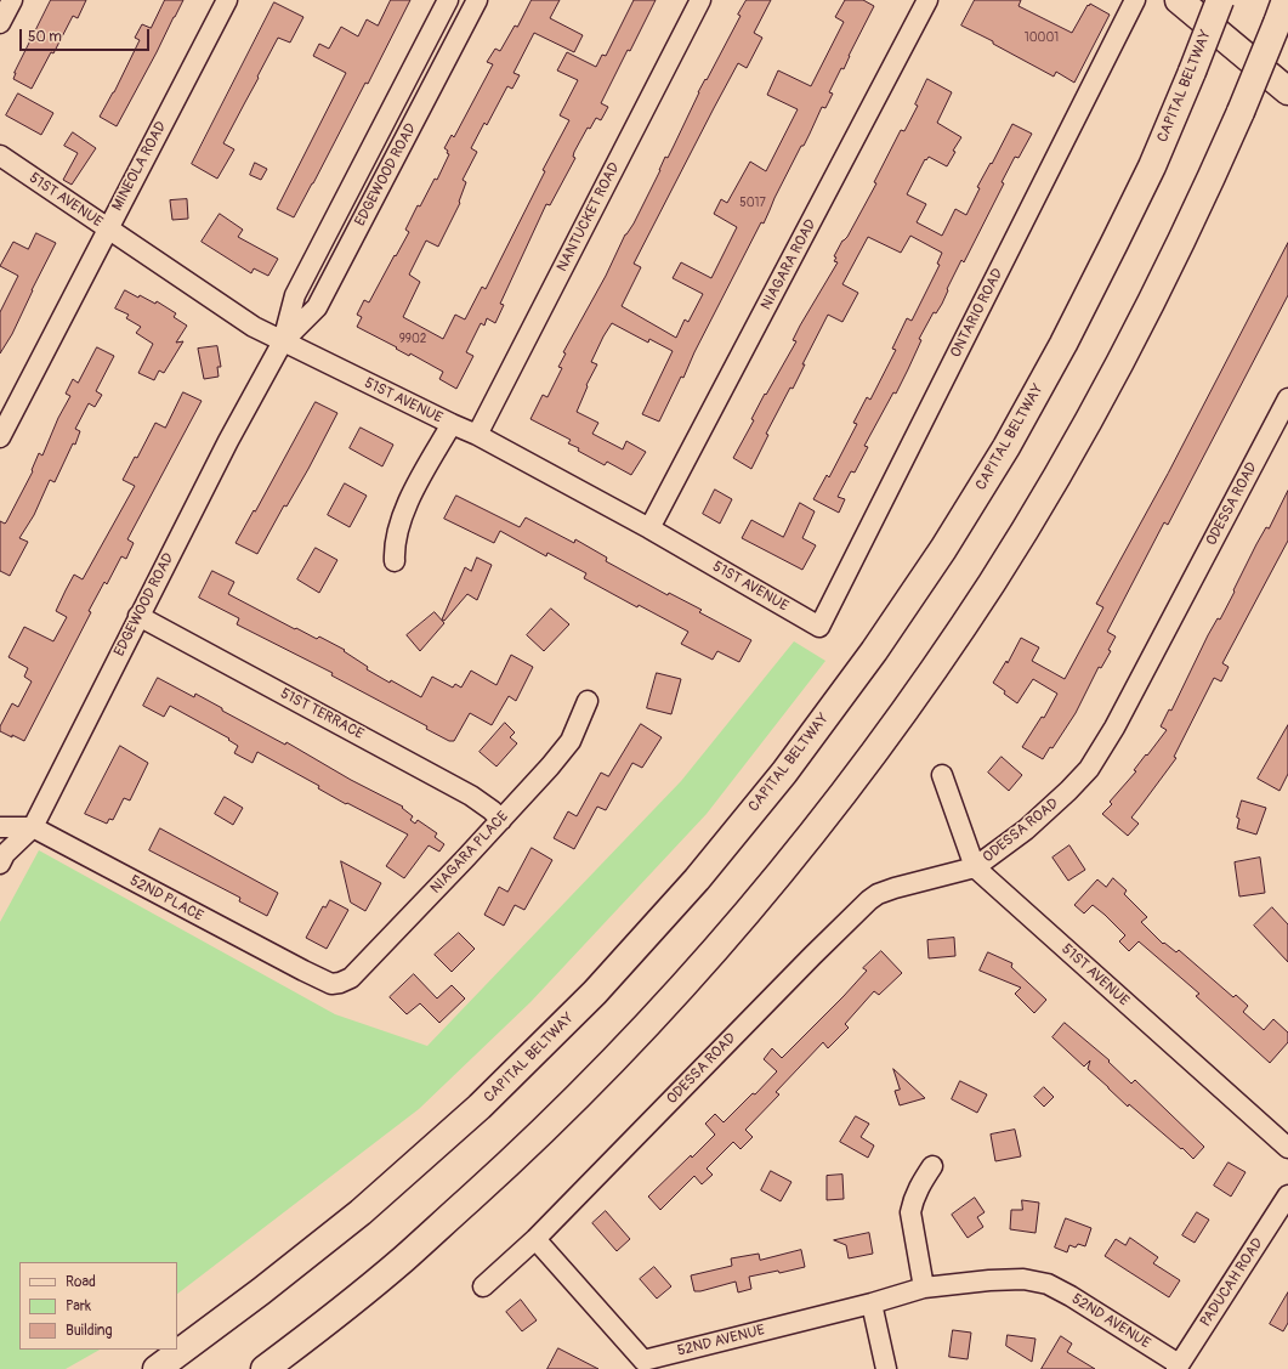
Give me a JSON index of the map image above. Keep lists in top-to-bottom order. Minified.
{"streets":{"main road":["CAPITAL BELTWAY"],"street":["MINEOLA ROAD","EDGEWOOD ROAD","51ST AVENUE","NANTUCKET ROAD","NIAGARA ROAD","ONTARIO ROAD","ODESSA ROAD","51ST TERRACE","NIAGARA PLACE","52ND PLACE","PADUCAH ROAD","52ND AVENUE"]},"crossings":[["MINEOLA ROAD","51ST AVENUE"],["EDGEWOOD ROAD","51ST AVENUE"],["EDGEWOOD ROAD","51ST TERRACE"],["EDGEWOOD ROAD","52ND PLACE"],["51ST AVENUE","NANTUCKET ROAD"],["51ST AVENUE","NIAGARA ROAD"],["51ST AVENUE","ONTARIO ROAD"],["51ST AVENUE","ODESSA ROAD"],["ODESSA ROAD","52ND AVENUE"],["51ST TERRACE","NIAGARA PLACE"],["NIAGARA PLACE","52ND PLACE"],["PADUCAH ROAD","52ND AVENUE"]],"house_numbers":["10001","5017","9902"],"legend":["Road","Park","Building"],"scale_bar":"50 m"}
